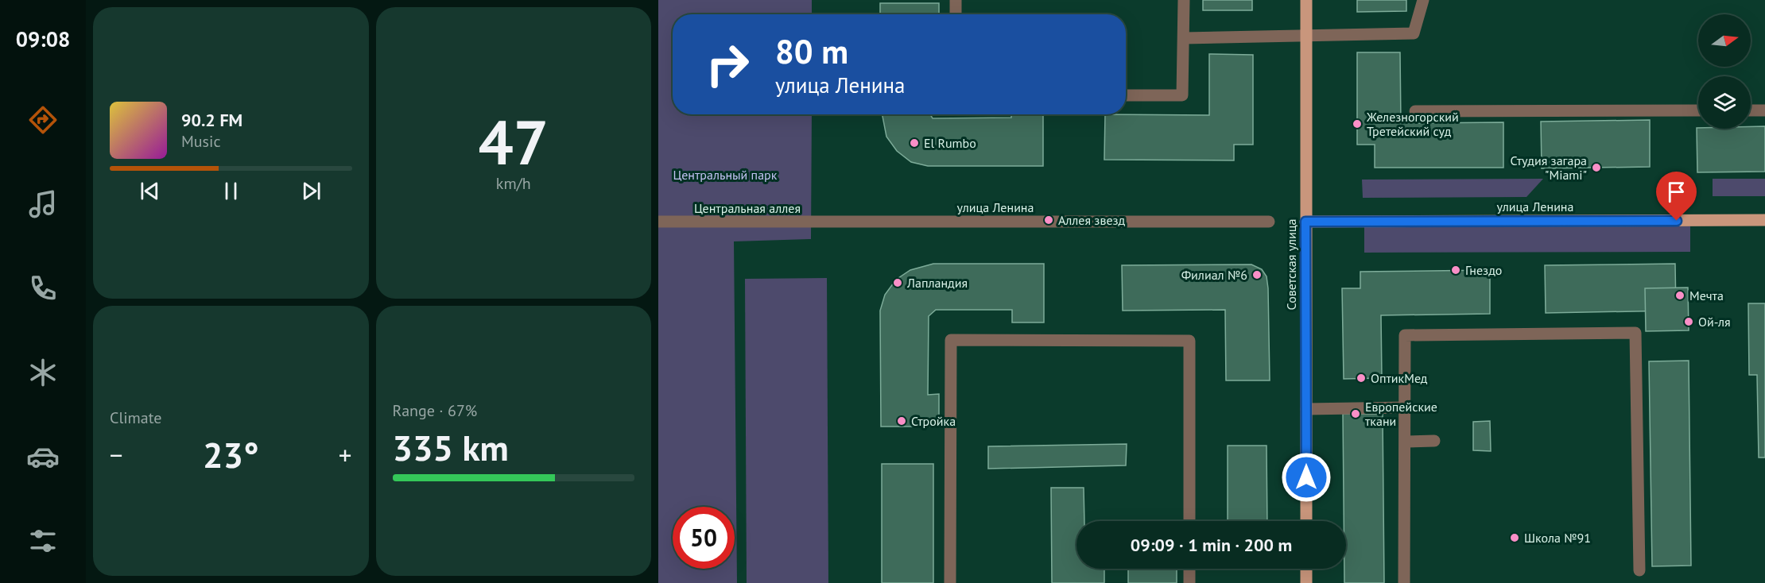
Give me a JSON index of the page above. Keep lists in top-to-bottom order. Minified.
{"streets":{"main road":["улица Ленина","Советская улица"],"street":["Центральная аллея"]},"crossings":[["улица Ленина","Центральная аллея"],["улица Ленина","Советская улица"]],"parks":["Центральный парк"],"places":["Железногорский Третейский суд","El Rumbo","Студия загара \"Miami\"","Аллея звезд","Гнездо","Филиал №6","Лапландия","Мечта","Ой-ля","ОптикМед","Европейские ткани","Стройка","Школа №91"],"north":"right","page":{"tabs":"09:08","tile":[["47","km/h"],"Climate",["Range · 67%","335 km"]],"turn":["80 m","улица Ленина"],"song":["90.2 FM","Music"],"heat":["−","23°","+"],"limit":"50","trip":"09:09 · 1 min · 200 m"}}
